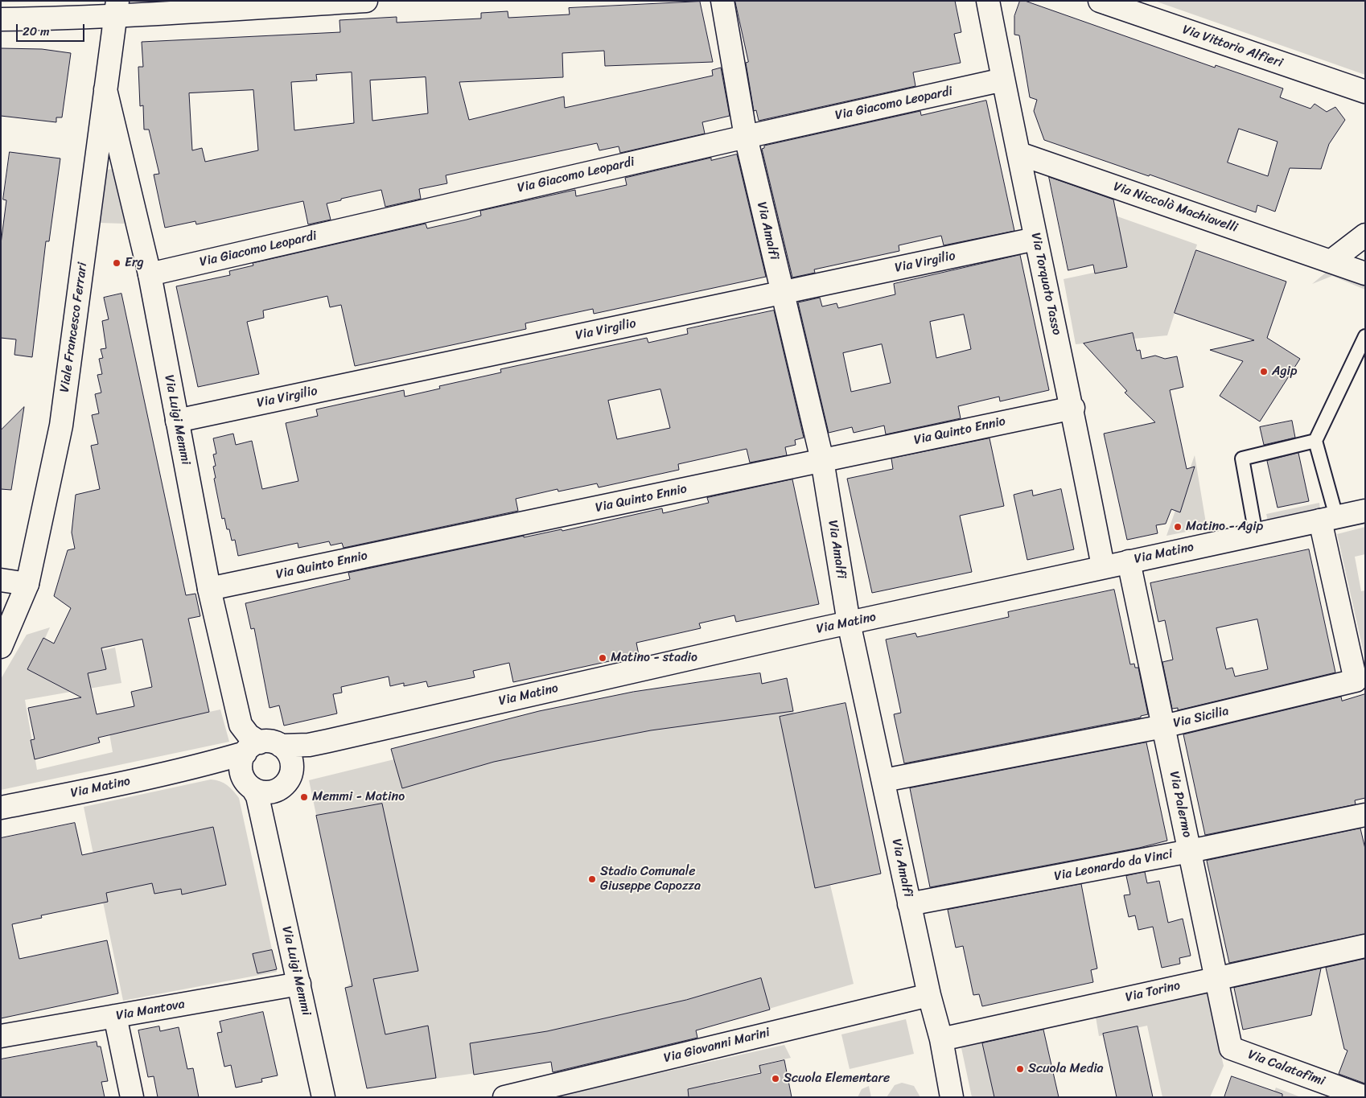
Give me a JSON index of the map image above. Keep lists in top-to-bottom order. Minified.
{"streets":{"street":["Via Vittorio Alfieri","Via Giacomo Leopardi","Via Niccolò Machiavelli","Via Amalfi","Via Virgilio","Via Torquato Tasso","Viale Francesco Ferrari","Via Luigi Memmi","Via Quinto Ennio","Via Matino","Via Sicilia","Via Palermo","Via Leonardo da Vinci","Via Torino","Via Mantova","Via Giovanni Marini","Via Calatafimi"]},"crossings":[["Via Giacomo Leopardi","Via Amalfi"],["Via Giacomo Leopardi","Via Torquato Tasso"],["Via Giacomo Leopardi","Via Luigi Memmi"],["Via Niccolò Machiavelli","Via Torquato Tasso"],["Via Amalfi","Via Virgilio"],["Via Amalfi","Via Quinto Ennio"],["Via Amalfi","Via Matino"],["Via Amalfi","Via Sicilia"],["Via Amalfi","Via Leonardo da Vinci"],["Via Amalfi","Via Torino"],["Via Amalfi","Via Giovanni Marini"],["Via Virgilio","Via Torquato Tasso"],["Via Virgilio","Via Luigi Memmi"],["Via Torquato Tasso","Via Quinto Ennio"],["Via Torquato Tasso","Via Matino"],["Viale Francesco Ferrari","Via Luigi Memmi"],["Via Luigi Memmi","Via Quinto Ennio"],["Via Luigi Memmi","Via Matino"],["Via Luigi Memmi","Via Mantova"],["Via Matino","Via Sicilia"],["Via Matino","Via Palermo"],["Via Sicilia","Via Palermo"],["Via Palermo","Via Leonardo da Vinci"],["Via Palermo","Via Torino"],["Via Palermo","Via Calatafimi"]],"places":["Erg","Agip","Matino - Agip","Matino - stadio","Memmi - Matino","Stadio Comunale Giuseppe Capozza","Scuola Media","Scuola Elementare"],"scale_bar":"20 m"}
